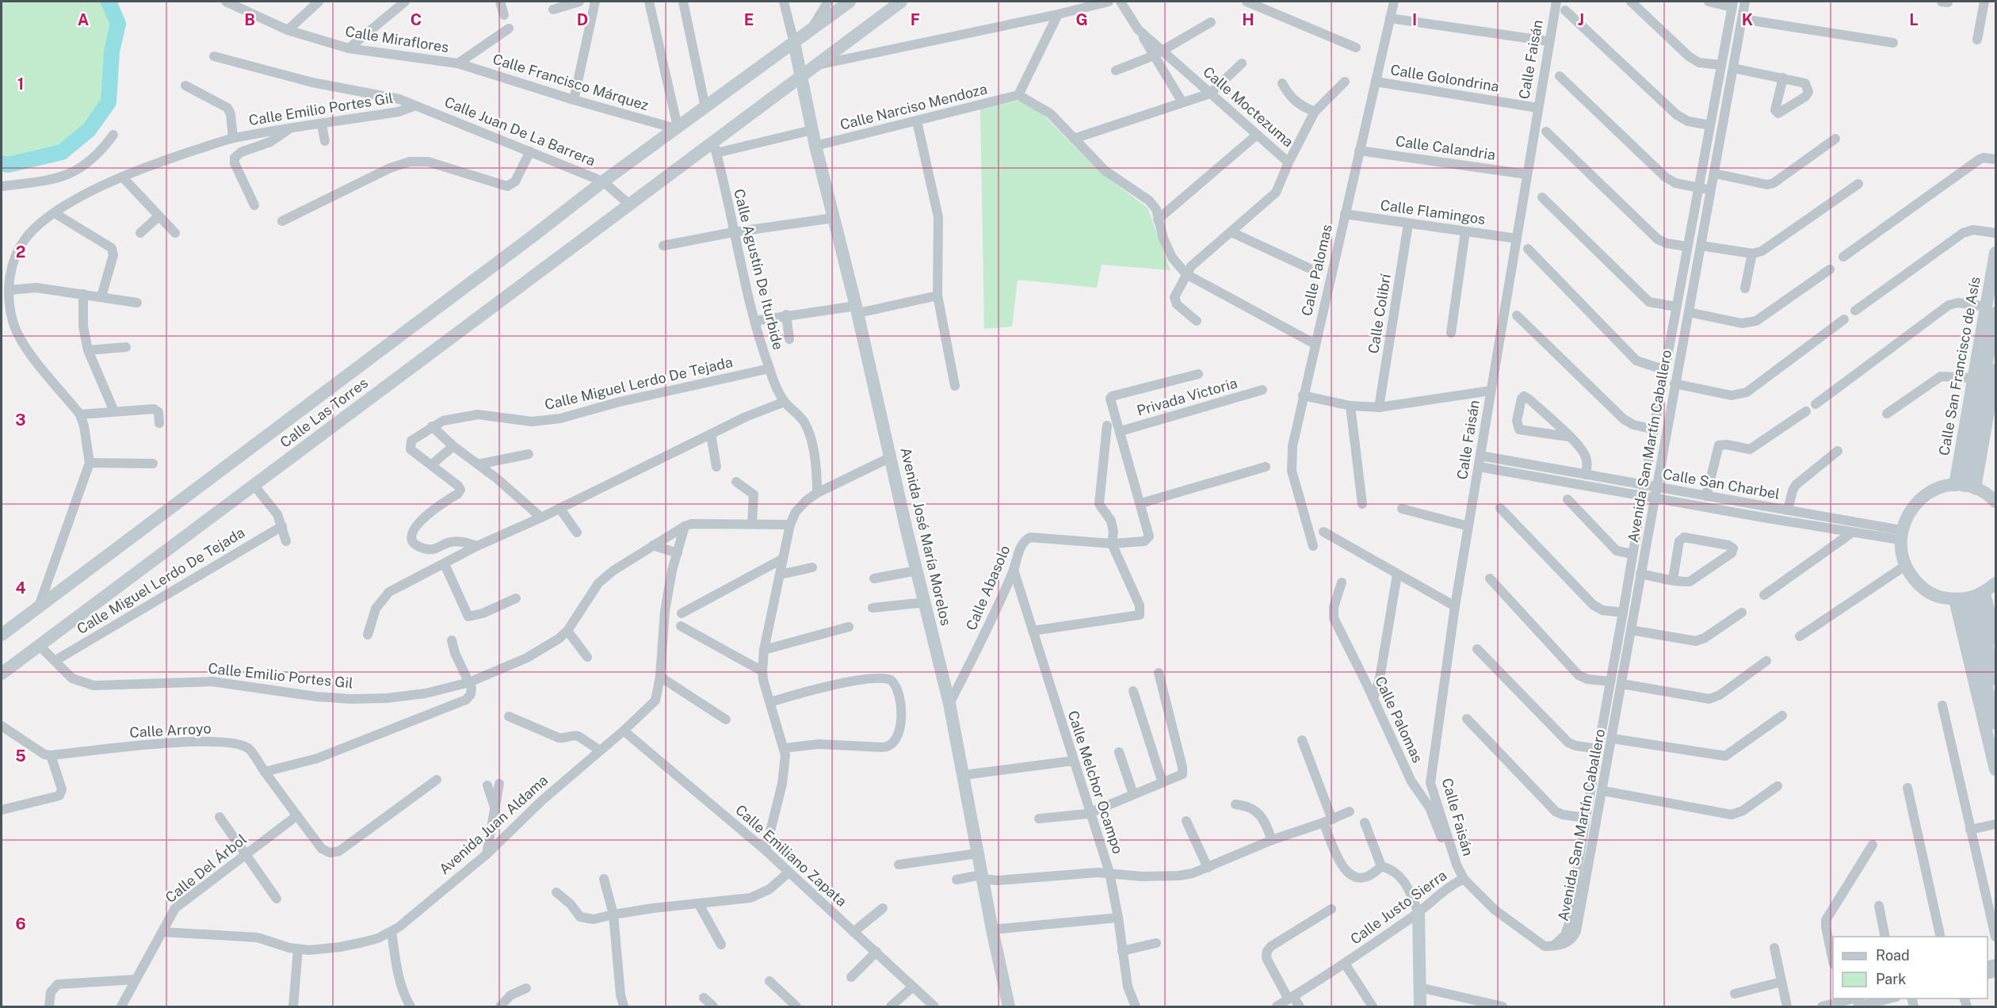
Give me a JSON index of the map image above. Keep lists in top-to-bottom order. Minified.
{"streets":{"main road":["Calle Juan De La Barrera","Calle San Francisco de Asís","Calle Las Torres","Avenida José María Morelos"],"street":["Calle Miraflores","Calle Faisán","Calle Golondrina","Calle Francisco Márquez","Calle Narciso Mendoza","Calle Moctezuma","Calle Emilio Portes Gil","Calle Calandria","Calle Flamingos","Calle Agustín De Iturbide","Calle Palomas","Calle Colibrí","Calle Miguel Lerdo De Tejada","Privada Victoria","Avenida San Martín Caballero","Calle San Charbel","Calle Abasolo","Calle Arroyo","Calle Melchor Ocampo","Avenida Juan Aldama","Calle Emiliano Zapata","Calle Del Árbol","Calle Justo Sierra"]},"crossings":[["Calle Miraflores","Calle Francisco Márquez"],["Calle Faisán","Calle Golondrina"],["Calle Faisán","Calle Calandria"],["Calle Faisán","Calle Flamingos"],["Calle Faisán","Calle Palomas"],["Calle Faisán","Calle San Charbel"],["Calle Faisán","Calle Justo Sierra"],["Calle Golondrina","Calle Palomas"],["Calle Francisco Márquez","Calle Juan De La Barrera"],["Calle Narciso Mendoza","Avenida José María Morelos"],["Calle Emilio Portes Gil","Calle Juan De La Barrera"],["Calle Emilio Portes Gil","Calle Miguel Lerdo De Tejada"],["Calle Emilio Portes Gil","Calle Las Torres"],["Calle Emilio Portes Gil","Avenida Juan Aldama"],["Calle Juan De La Barrera","Calle Las Torres"],["Calle Juan De La Barrera","Avenida José María Morelos"],["Calle Calandria","Calle Palomas"],["Calle Flamingos","Calle Palomas"],["Calle Flamingos","Calle Colibrí"],["Calle Agustín De Iturbide","Calle Miguel Lerdo De Tejada"],["Avenida San Martín Caballero","Calle San Charbel"],["Avenida San Martín Caballero","Calle Justo Sierra"],["Avenida José María Morelos","Calle Abasolo"],["Calle Abasolo","Calle Melchor Ocampo"],["Calle Arroyo","Calle Del Árbol"],["Avenida Juan Aldama","Calle Emiliano Zapata"],["Avenida Juan Aldama","Calle Del Árbol"]],"legend":["Road","Park"],"grid":{"columns":["A","B","C","D","E","F","G","H","I","J","K","L"],"rows":["1","2","3","4","5","6"]}}
